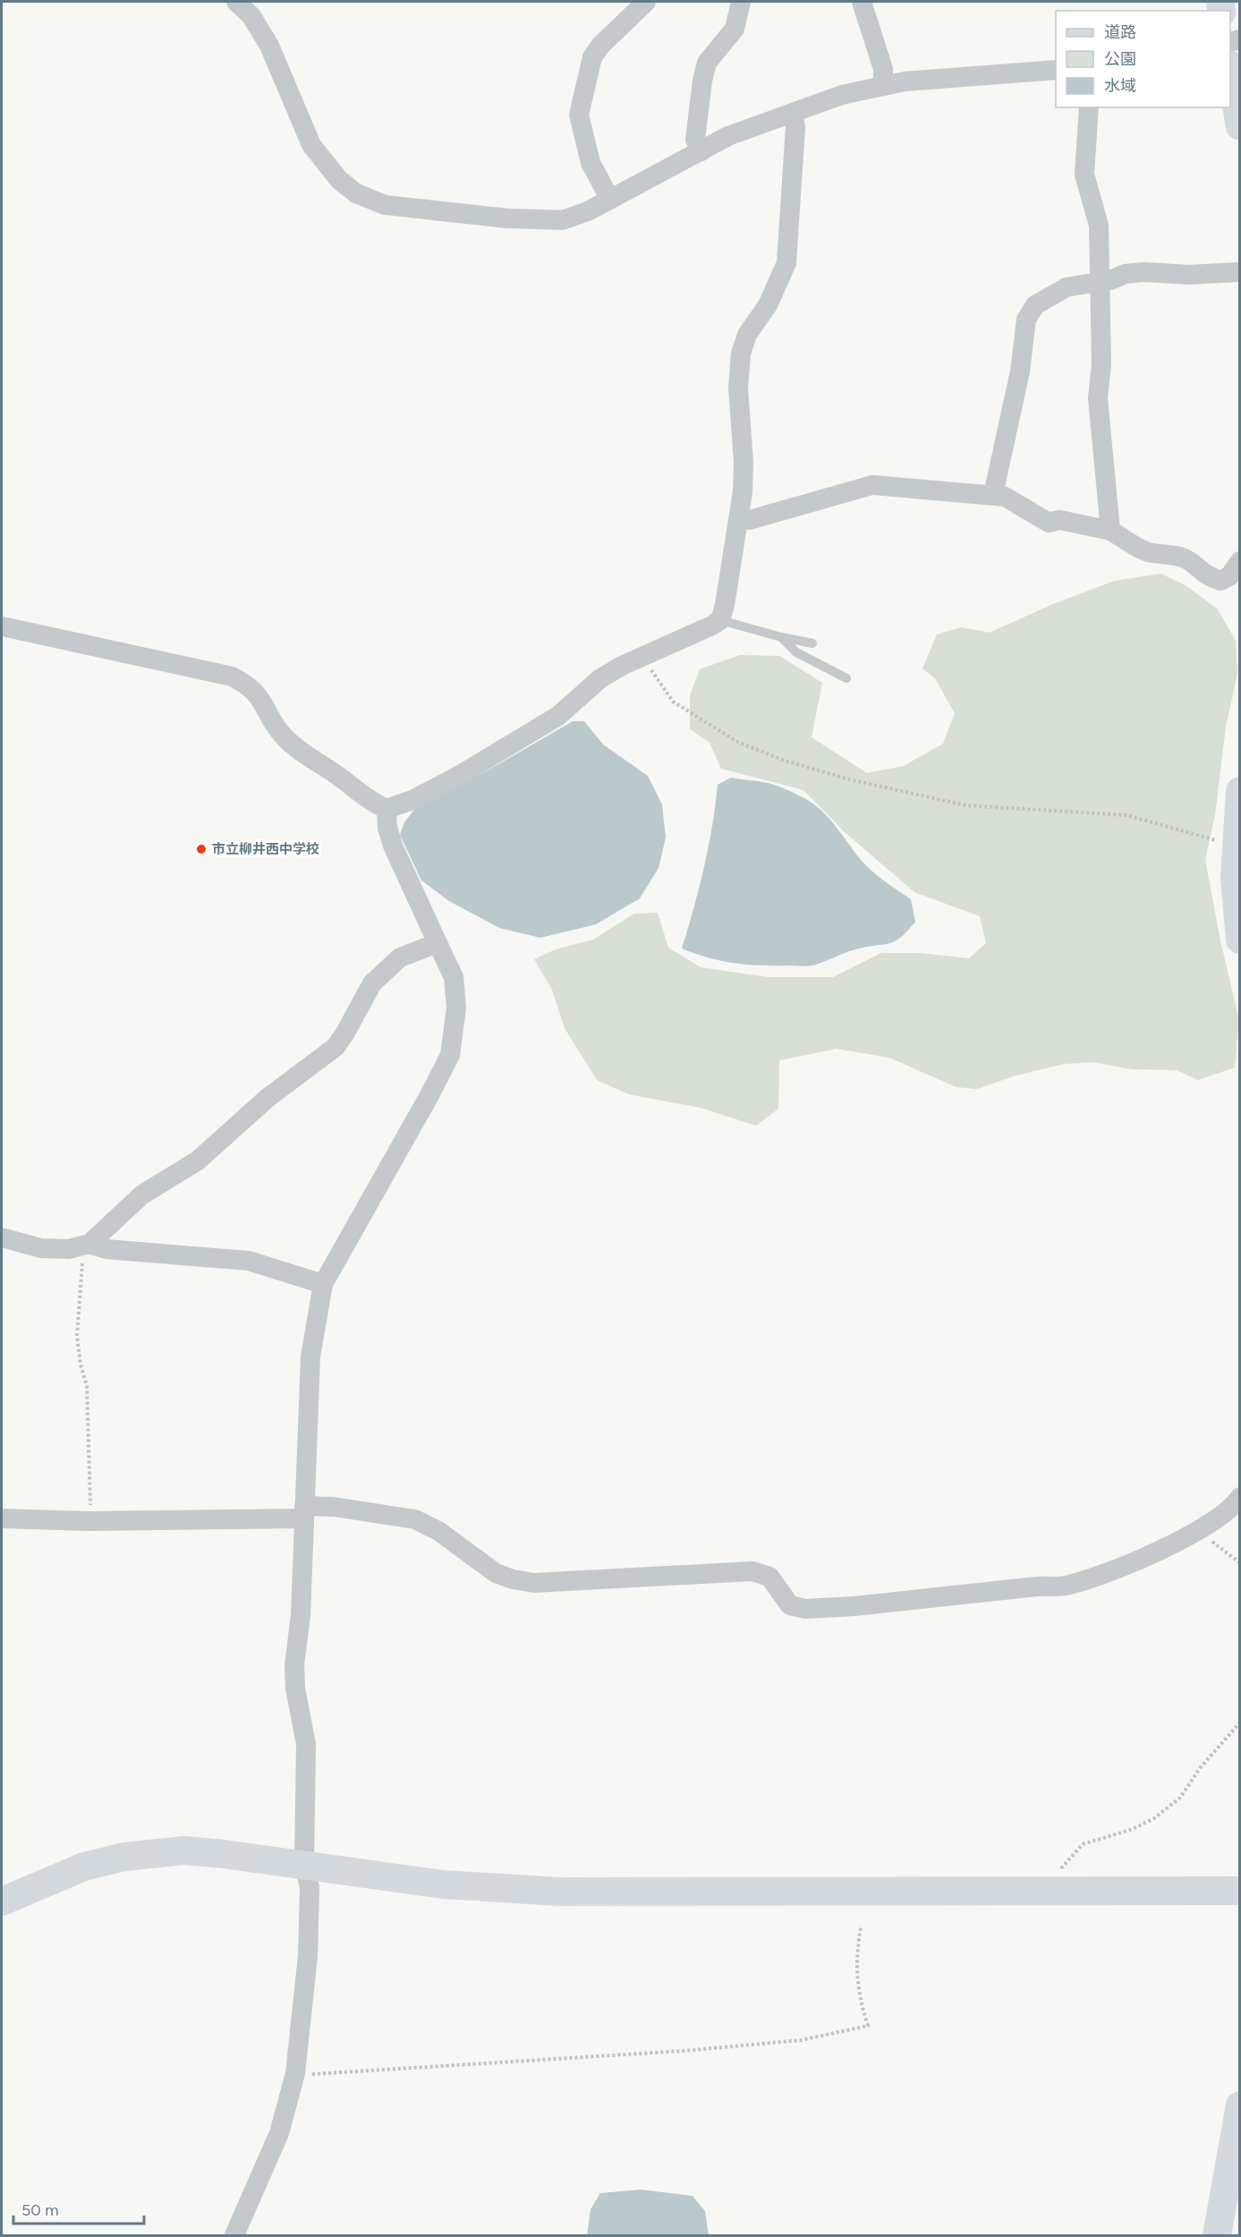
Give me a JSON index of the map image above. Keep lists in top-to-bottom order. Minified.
{"places":["市立柳井西中学校"],"legend":["道路","公園","水域"],"scale_bar":"50 m"}
